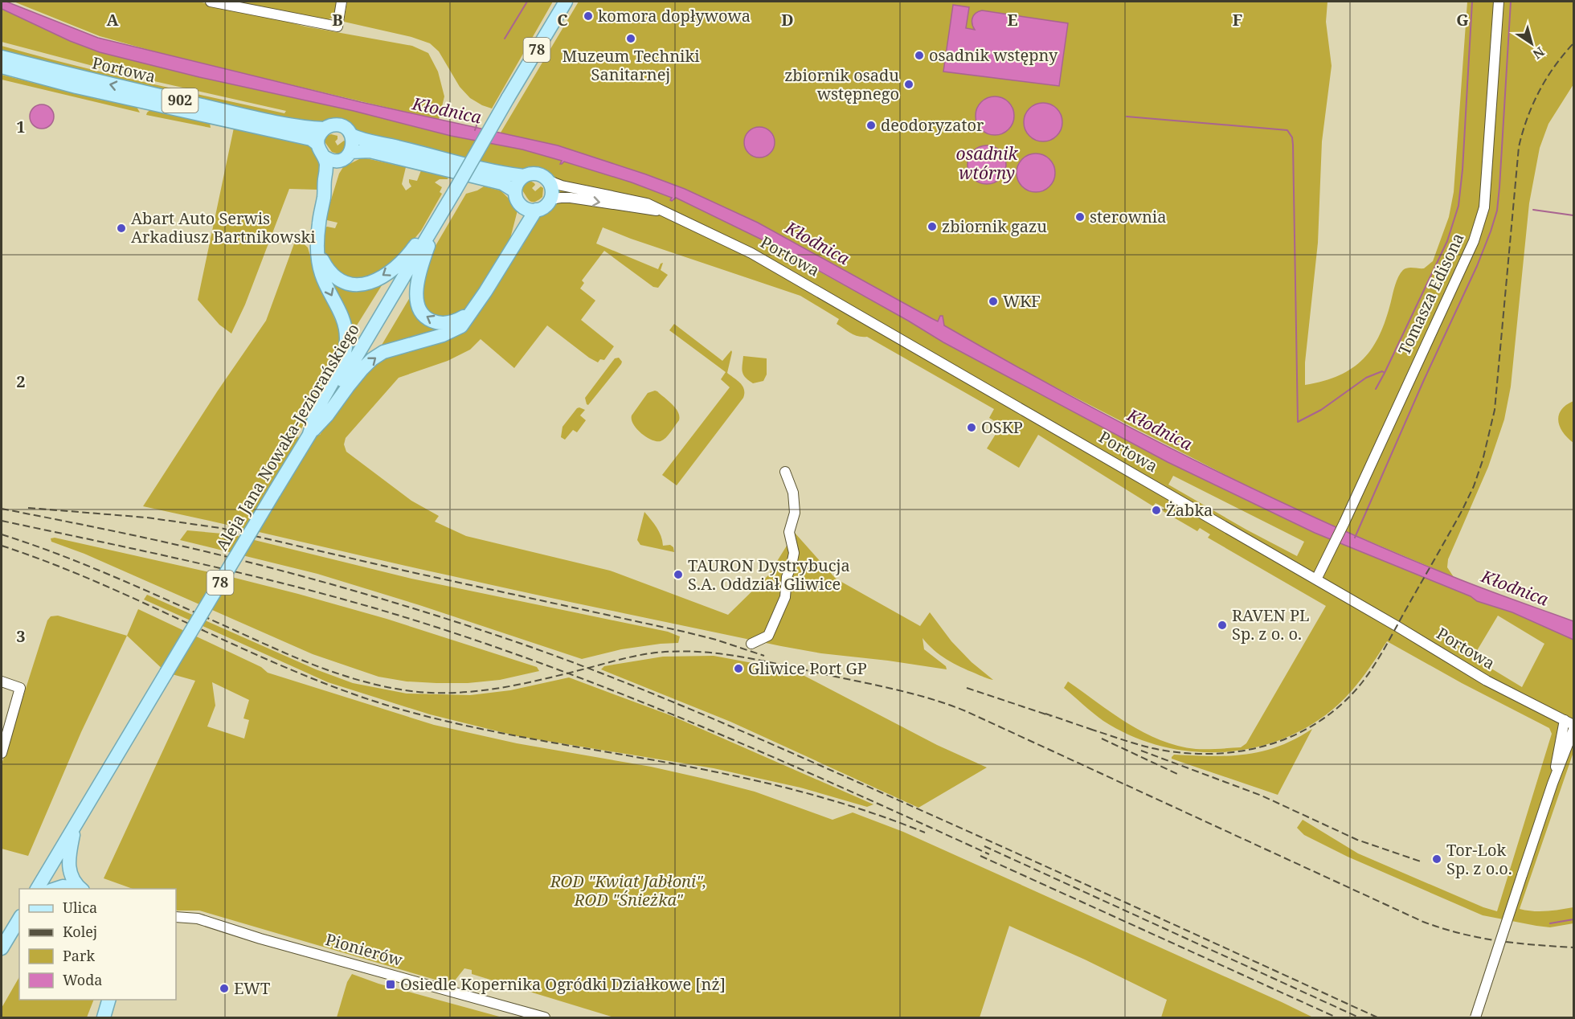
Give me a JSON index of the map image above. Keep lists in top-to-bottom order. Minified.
{"streets":{"main road":["78","Portowa","902","Aleja Jana Nowaka-Jeziorańskiego"],"street":["Tomasza Edisona","Pionierów"]},"crossings":[["Portowa","902"],["Portowa","Tomasza Edisona"]],"water":["Kłodnica","osadnik wtórny"],"parks":["ROD \"Kwiat Jabłoni\", ROD \"Śnieżka\""],"places":{"other":["komora dopływowa","Muzeum Techniki Sanitarnej","osadnik wstępny","zbiornik osadu wstępnego","deodoryzator","sterownia","zbiornik gazu","Abart Auto Serwis Arkadiusz Bartnikowski","WKF","OSKP","Żabka","TAURON Dystrybucja S.A. Oddział Gliwice","RAVEN PL Sp. z o. o.","Gliwice Port GP","Tor-Lok Sp. z o.o.","EWT"],"transit":["Osiedle Kopernika Ogródki Działkowe [nż]"]},"legend":["Ulica","Kolej","Park","Woda"],"north":"bottom right","grid":{"columns":["A","B","C","D","E","F","G"],"rows":["1","2","3"]}}
